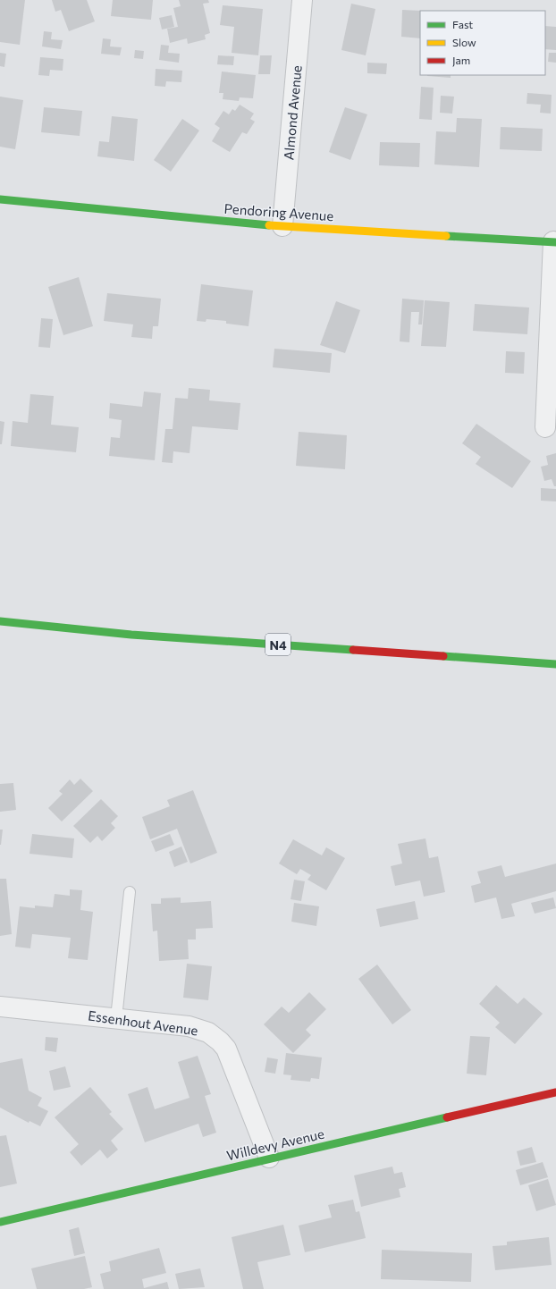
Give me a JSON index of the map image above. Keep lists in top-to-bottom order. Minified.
{"streets":{"main road":["Pendoring Avenue","N4","Willdevy Avenue"],"street":["Almond Avenue","Essenhout Avenue"]},"crossings":[["Almond Avenue","Pendoring Avenue"],["Essenhout Avenue","Willdevy Avenue"]],"legend":["Fast","Slow","Jam"]}
